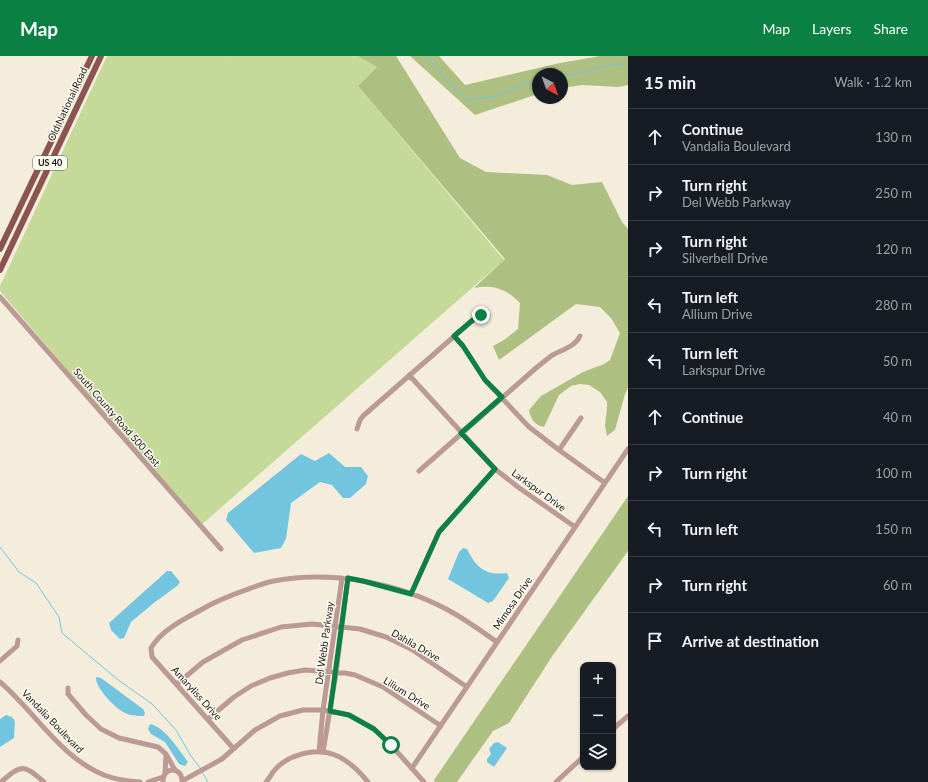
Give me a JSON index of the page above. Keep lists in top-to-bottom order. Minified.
{"streets":{"main road":["Old National Road","US 40"],"street":["South County Road 500 East","Larkspur Drive","Mimosa Drive","Del Webb Parkway","Dahlia Drive","Amaryliss Drive","Lilium Drive","Vandalia Boulevard"]},"crossings":[["Larkspur Drive","Mimosa Drive"],["Mimosa Drive","Dahlia Drive"],["Mimosa Drive","Lilium Drive"],["Del Webb Parkway","Dahlia Drive"],["Del Webb Parkway","Amaryliss Drive"],["Del Webb Parkway","Lilium Drive"],["Dahlia Drive","Amaryliss Drive"],["Amaryliss Drive","Lilium Drive"]],"north":"bottom right","page":{"header":"Map","nav":["Map","Layers","Share"],"heading":["15 min","Walk · 1.2 km"],"list":[["Continue","Vandalia Boulevard","130 m"],["Turn right","Del Webb Parkway","250 m"],["Turn right","Silverbell Drive","120 m"],["Turn left","Allium Drive","280 m"],["Turn left","Larkspur Drive","50 m"],["Continue","40 m"],["Turn right","100 m"],["Turn left","150 m"],["Turn right","60 m"],"Arrive at destination"],"map_buttons":["+","−"]}}
